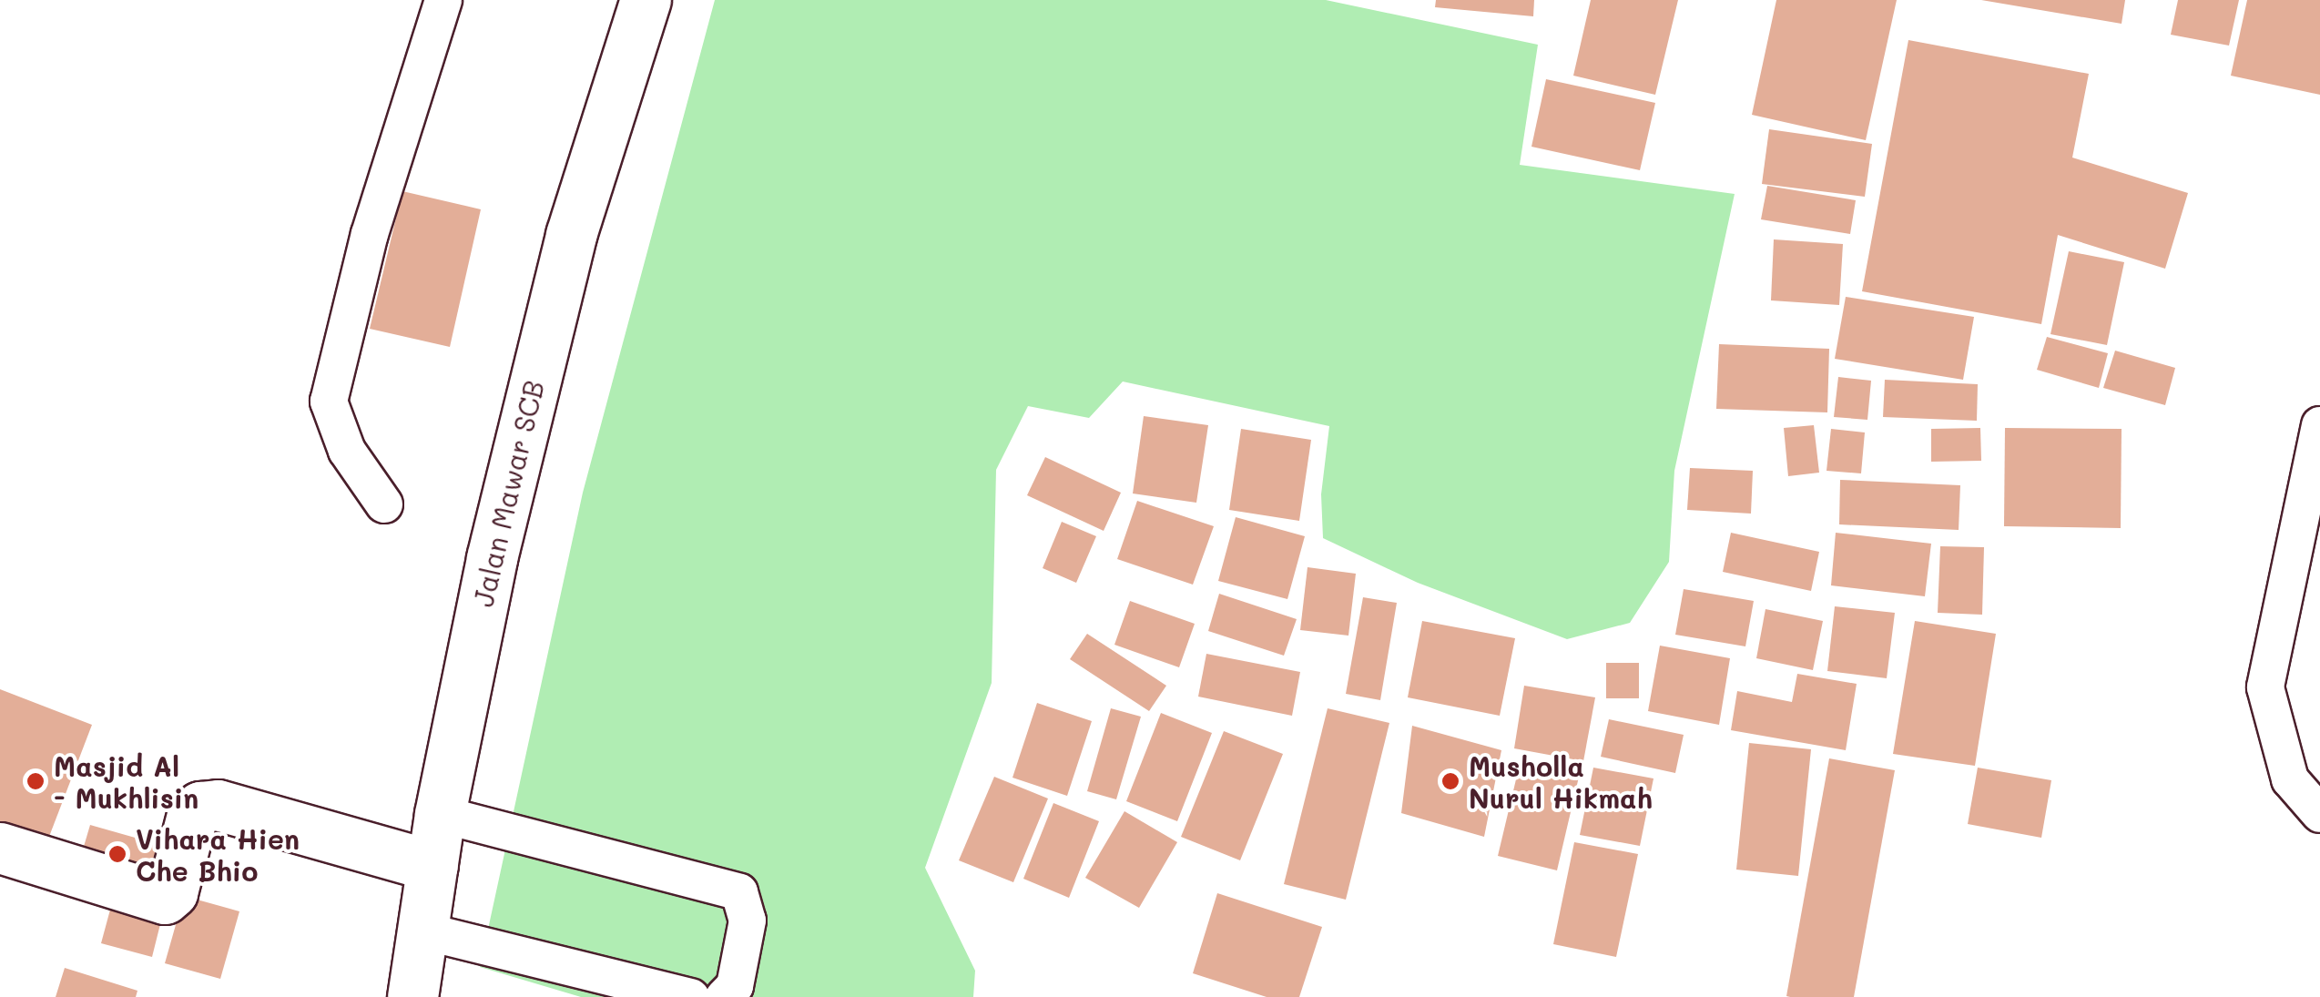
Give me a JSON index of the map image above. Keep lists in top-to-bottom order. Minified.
{"streets":{"street":["Jalan Mawar SCB"]},"places":["Masjid Al - Mukhlisin","Musholla Nurul Hikmah","Vihara Hien Che Bhio"]}
